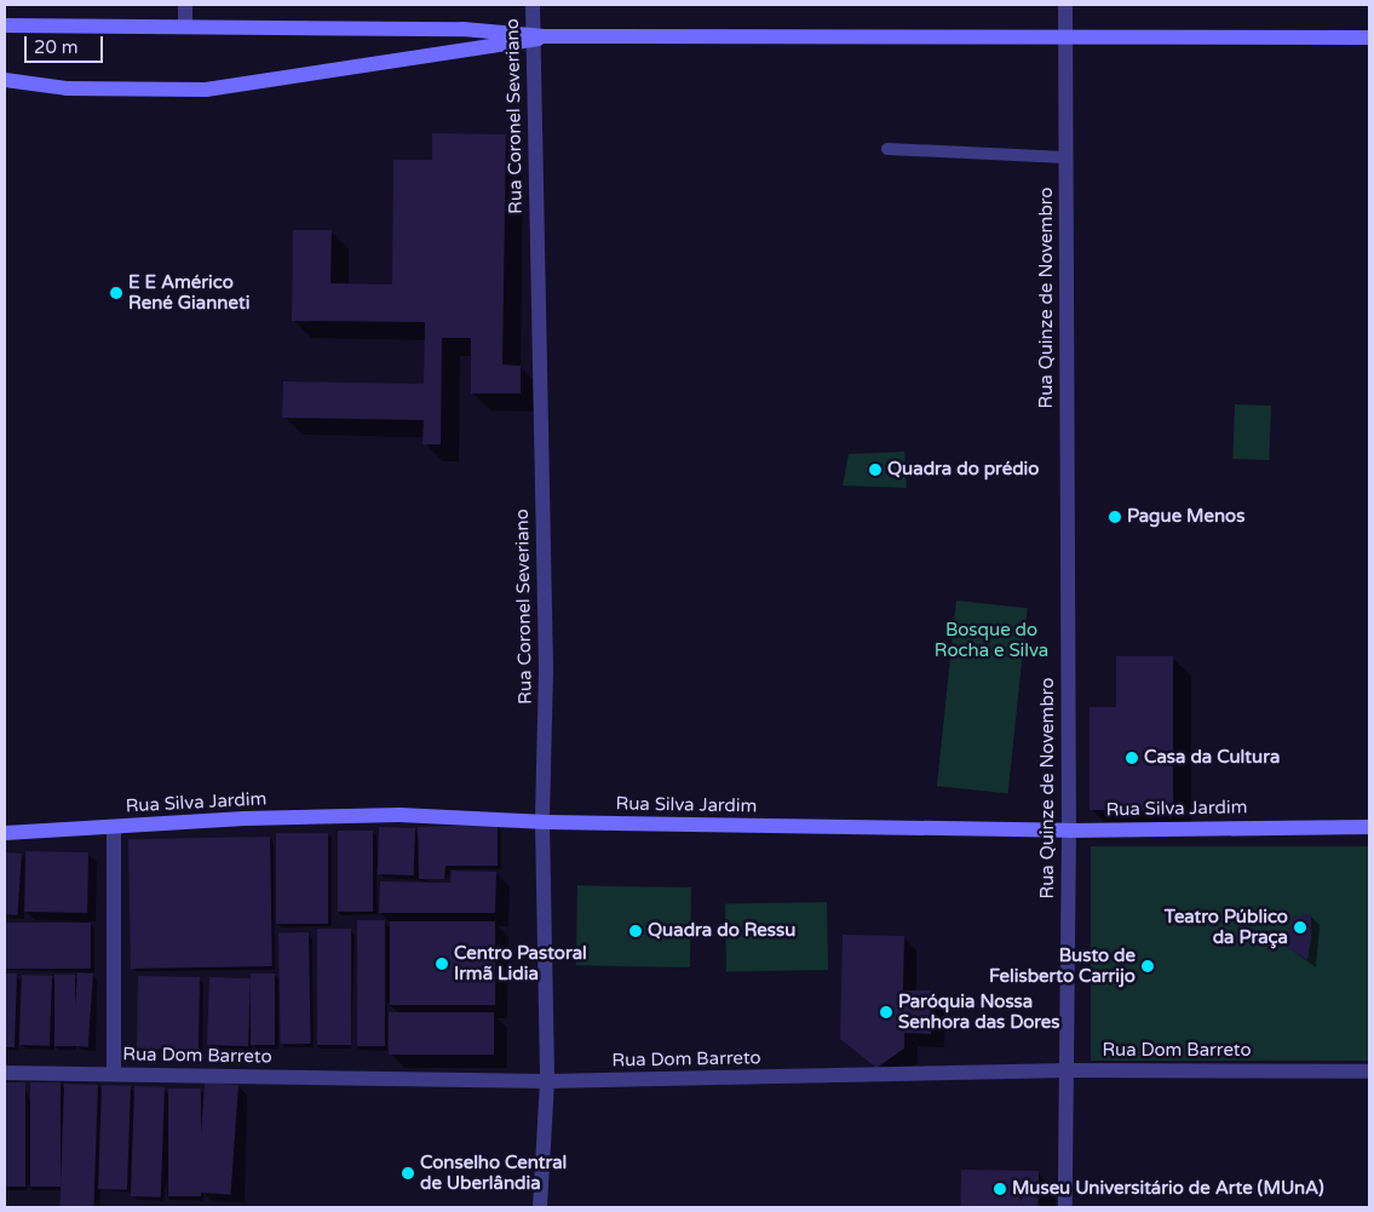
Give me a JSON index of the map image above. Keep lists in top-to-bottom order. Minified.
{"streets":{"street":["Rua Coronel Severiano","Rua Quinze de Novembro","Rua Silva Jardim","Rua Dom Barreto"]},"crossings":[["Rua Coronel Severiano","Rua Silva Jardim"],["Rua Coronel Severiano","Rua Dom Barreto"],["Rua Quinze de Novembro","Rua Silva Jardim"],["Rua Quinze de Novembro","Rua Dom Barreto"]],"parks":["Bosque do Rocha e Silva"],"places":["E E Américo René Gianneti","Quadra do prédio","Pague Menos","Casa da Cultura","Teatro Público da Praça","Quadra do Ressu","Centro Pastoral Irmã Lidia","Busto de Felisberto Carrijo","Paróquia Nossa Senhora das Dores","Conselho Central de Uberlândia","Museu Universitário de Arte (MUnA)"],"scale_bar":"20 m"}
